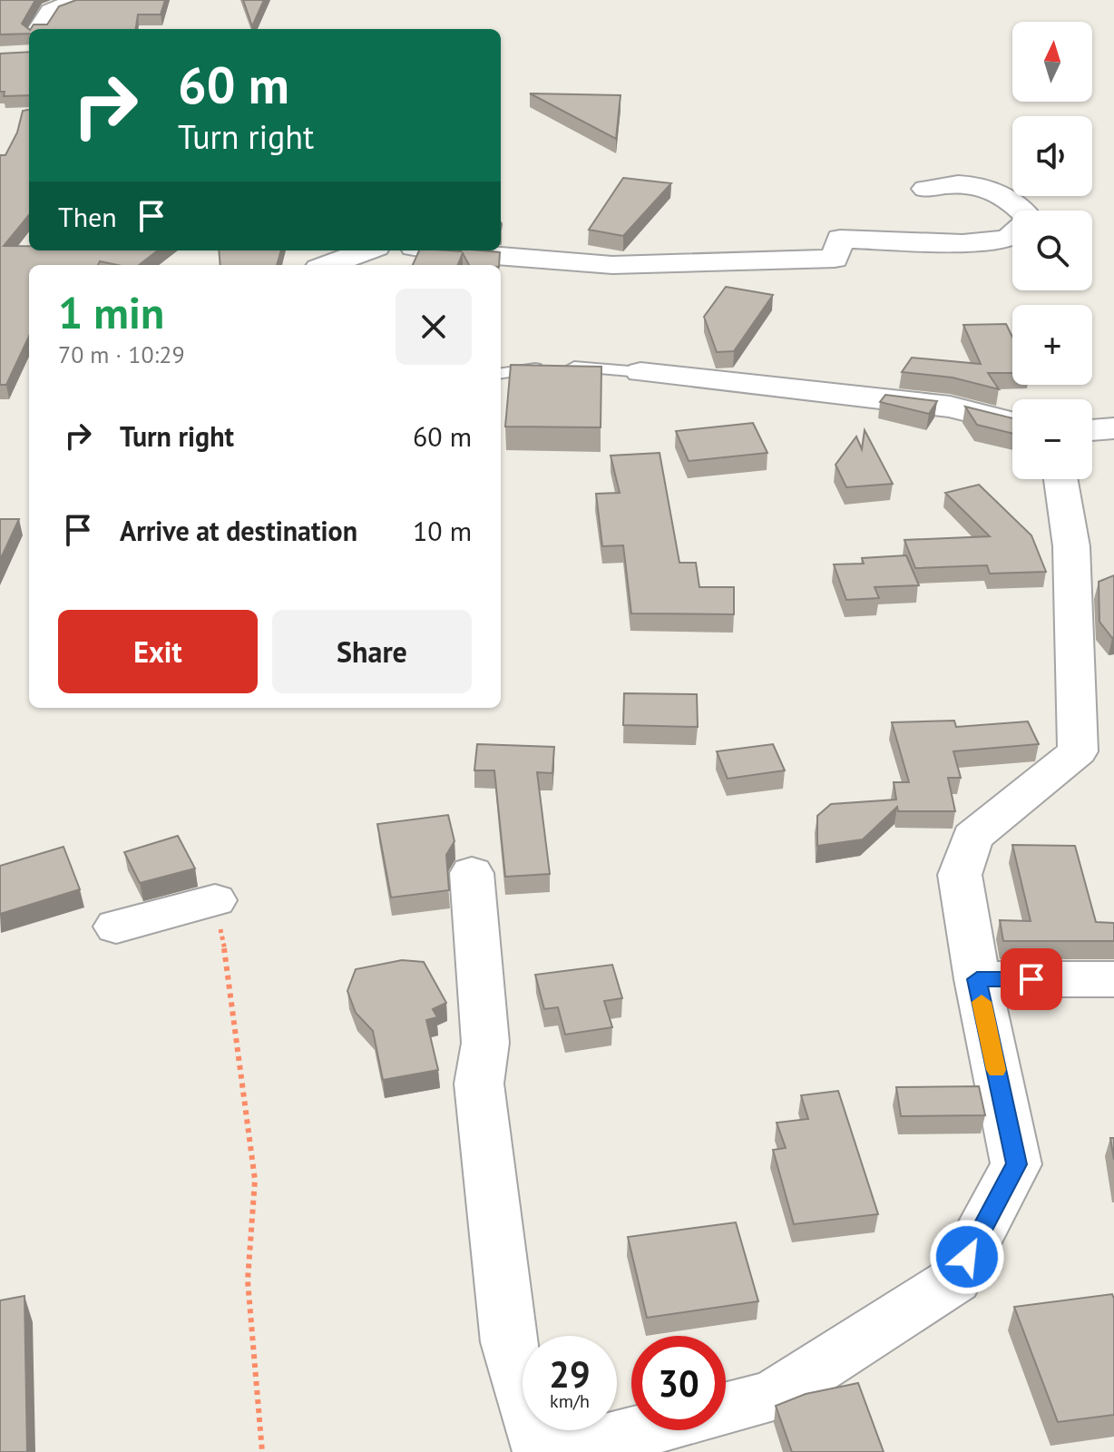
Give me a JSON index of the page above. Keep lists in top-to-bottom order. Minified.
{"north":"top","page":{"map_buttons":["+","−"],"turn":["60 m","Turn right"],"then":"Then","heading":["1 min","70 m · 10:29"],"list":[{"name":"Turn right","value":"60 m"},{"name":"Arrive at destination","value":"10 m"}],"buttons":["Exit","Share"],"speed":"29 km/h","limit":"30"}}
